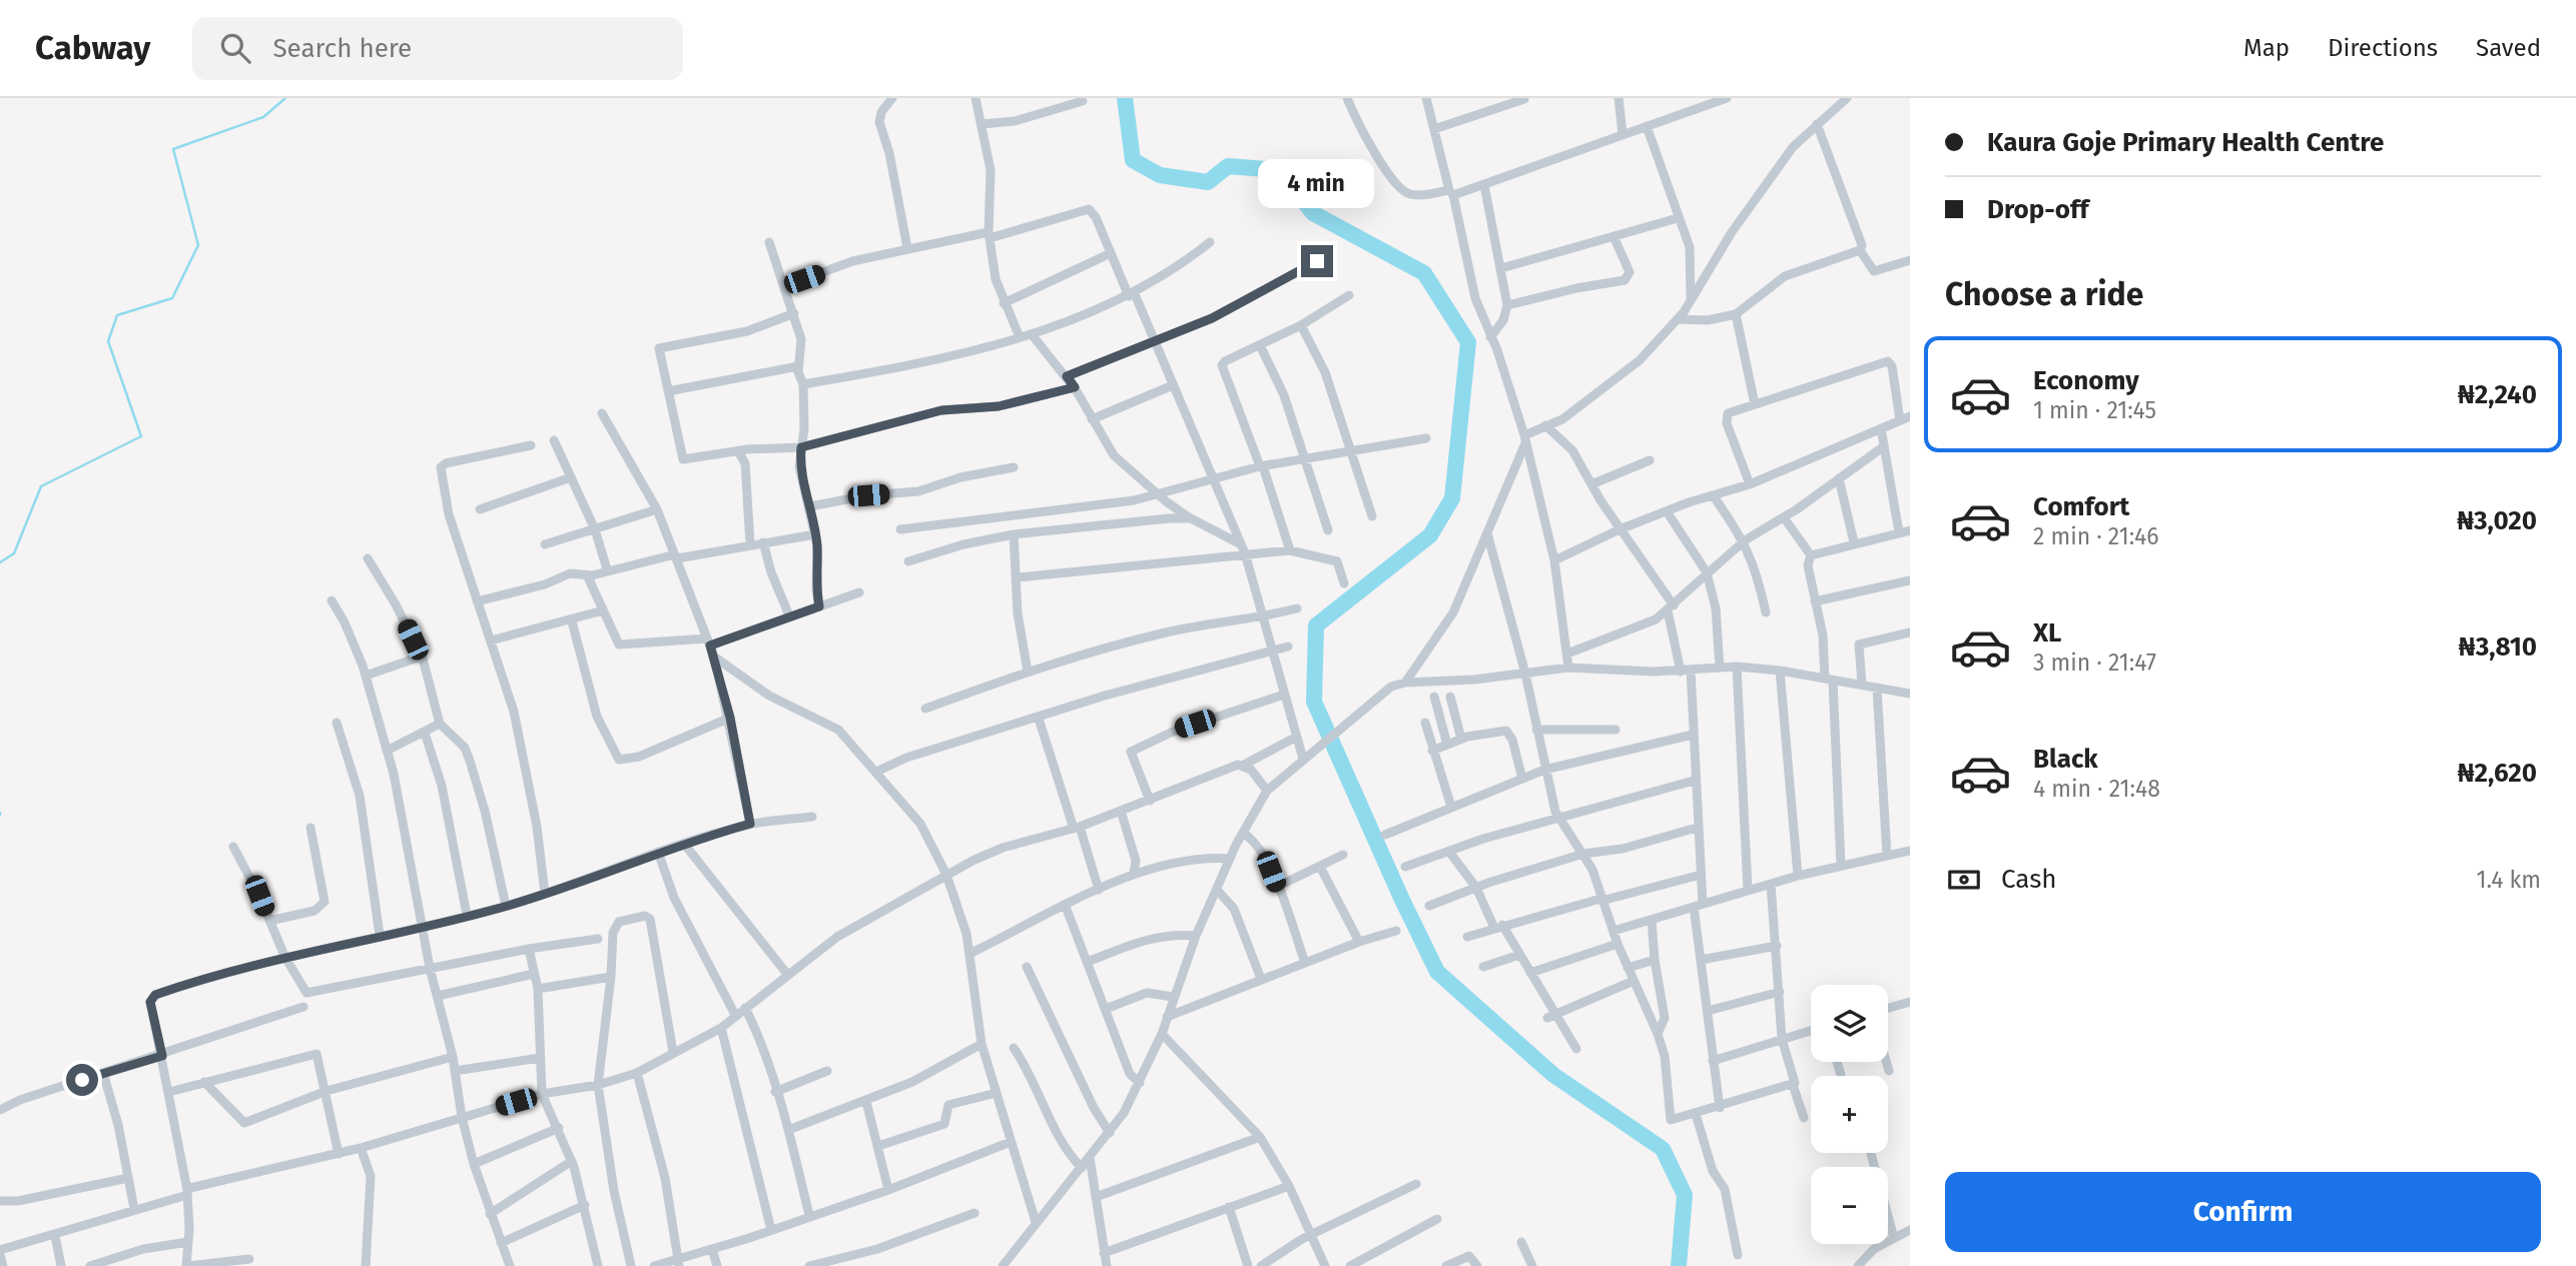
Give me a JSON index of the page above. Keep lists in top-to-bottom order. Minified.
{"page":{"header":"Cabway","search":"Search here","nav":["Map","Directions","Saved"],"banner":["Kaura Goje Primary Health Centre","Drop-off"],"bubble":"4 min","heading":"Choose a ride","list":[{"name":"Economy","note":"1 min · 21:45","value":"₦2,240"},{"name":"Comfort","note":"2 min · 21:46","value":"₦3,020"},{"name":"XL","note":"3 min · 21:47","value":"₦3,810"},{"name":"Black","note":"4 min · 21:48","value":"₦2,620"}],"pay":["Cash","1.4 km"],"map_buttons":["+","−"],"buttons":"Confirm"}}
